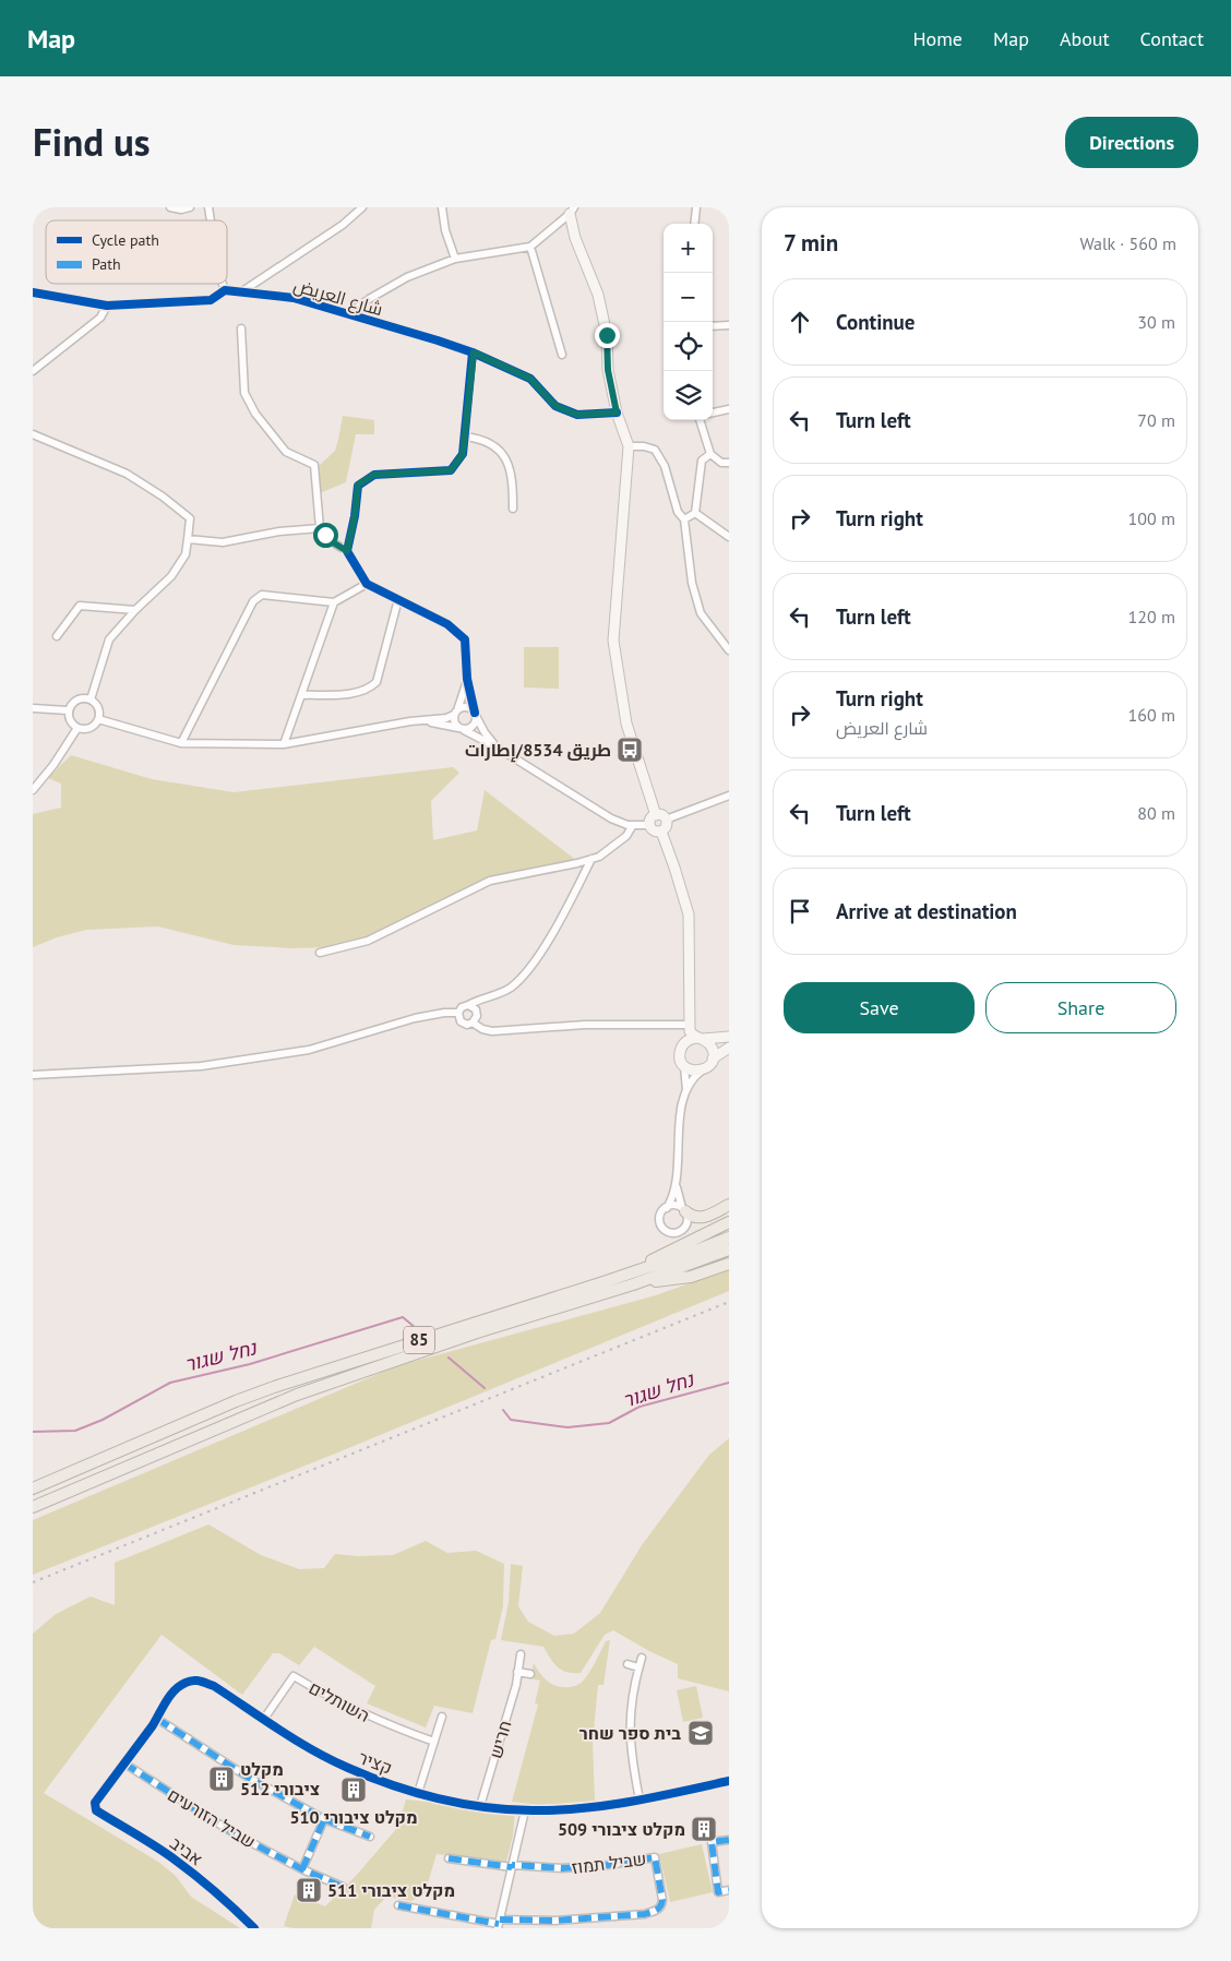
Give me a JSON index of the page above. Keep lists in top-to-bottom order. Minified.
{"streets":{"highway":["85"],"street":["شارع العريض","השותלים","חריש","קציר","שביל הזורעים","אביב","שביל תמוז"]},"crossings":[["השותלים","קציר"],["חריש","קציר"],["קציר","שביל הזורעים"],["קציר","אביב"]],"water":["נחל שגור"],"places":{"bus stop":["طريق 8534/إطارات"],"school or university":["בית ספר שחר"],"building":["מקלט ציבורי 512","מקלט ציבורי 510","מקלט ציבורי 509","מקלט ציבורי 511"]},"legend":["Cycle path","Path"],"page":{"header":"Map","nav":["Home","Map","About","Contact"],"title":"Find us","buttons":["Directions",["Save","Share"]],"heading":["7 min","Walk · 560 m"],"map_buttons":["+","−"],"list":[["Continue","30 m"],["Turn left","70 m"],["Turn right","100 m"],["Turn left","120 m"],["Turn right","شارع العريض","160 m"],["Turn left","80 m"],"Arrive at destination"]}}
